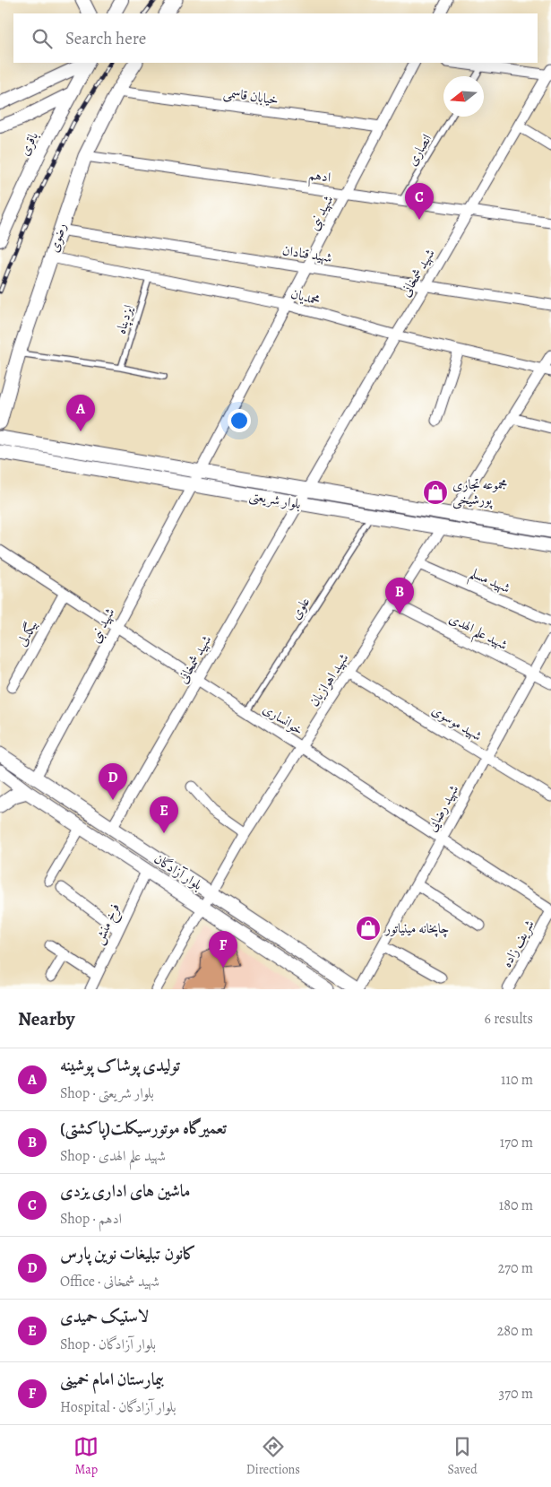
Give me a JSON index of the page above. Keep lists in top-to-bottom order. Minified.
{"streets":{"main road":["رضوی","بلوار شریعتی","بلوار آزادگان"],"street":["خیابان قاسمی","باقری","ادهم","شهید نبی","شهید قنادان","شهید شمخانی","محمدیان","شهید مسلم","شهید علم الهدی","بیگدلی","شهید اهوازیان","خوانساری","شهید موسوی","شهید رضایی","فرخ منش","شریف زاده"],"lane":["انصاری","ایزدپناه","علوی"]},"crossings":[["خیابان قاسمی","شهید نبی"],["خیابان قاسمی","رضوی"],["انصاری","ادهم"],["ادهم","شهید نبی"],["ادهم","رضوی"],["ادهم","شهید شمخانی"],["شهید نبی","شهید قنادان"],["شهید نبی","محمدیان"],["شهید نبی","بلوار شریعتی"],["شهید نبی","خوانساری"],["شهید نبی","بلوار آزادگان"],["رضوی","شهید قنادان"],["رضوی","محمدیان"],["شهید قنادان","شهید شمخانی"],["شهید شمخانی","محمدیان"],["شهید شمخانی","بلوار شریعتی"],["شهید شمخانی","خوانساری"],["شهید شمخانی","بلوار آزادگان"],["محمدیان","ایزدپناه"],["بلوار شریعتی","علوی"],["بلوار شریعتی","شهید اهوازیان"],["شهید مسلم","شهید اهوازیان"],["علوی","خوانساری"],["شهید علم الهدی","شهید اهوازیان"],["شهید علم الهدی","شهید رضایی"],["بیگدلی","خوانساری"],["شهید اهوازیان","خوانساری"],["شهید اهوازیان","شهید موسوی"],["شهید اهوازیان","بلوار آزادگان"],["خوانساری","شهید رضایی"],["خوانساری","شریف زاده"],["شهید موسوی","شهید رضایی"],["شهید رضایی","بلوار آزادگان"],["بلوار آزادگان","فرخ منش"]],"places":{"shop":["مجموعه تجاری پورشیخی","چاپخانه مینیاتور"]},"north":"left","page":{"search":"Search here","pins":["C","A","B","D","E","F"],"heading":["Nearby","6 results"],"list":[{"mark":"A","name":"تولیدی پوشاک پوشینه","note":"Shop · بلوار شریعتی","value":"110 m"},{"mark":"B","name":"تعمیرگاه موتورسیکلت(پاکشتی)","note":"Shop · شهید علم الهدی","value":"170 m"},{"mark":"C","name":"ماشین های اداری یزدی","note":"Shop · ادهم","value":"180 m"},{"mark":"D","name":"کانون تبلیغات نوین پارس","note":"Office · شهید شمخانی","value":"270 m"},{"mark":"E","name":"لاستیک حمیدی","note":"Shop · بلوار آزادگان","value":"280 m"},{"mark":"F","name":"بیمارستان امام خمینی","note":"Hospital · بلوار آزادگان","value":"370 m"}],"nav":["Map","Directions","Saved"]}}
